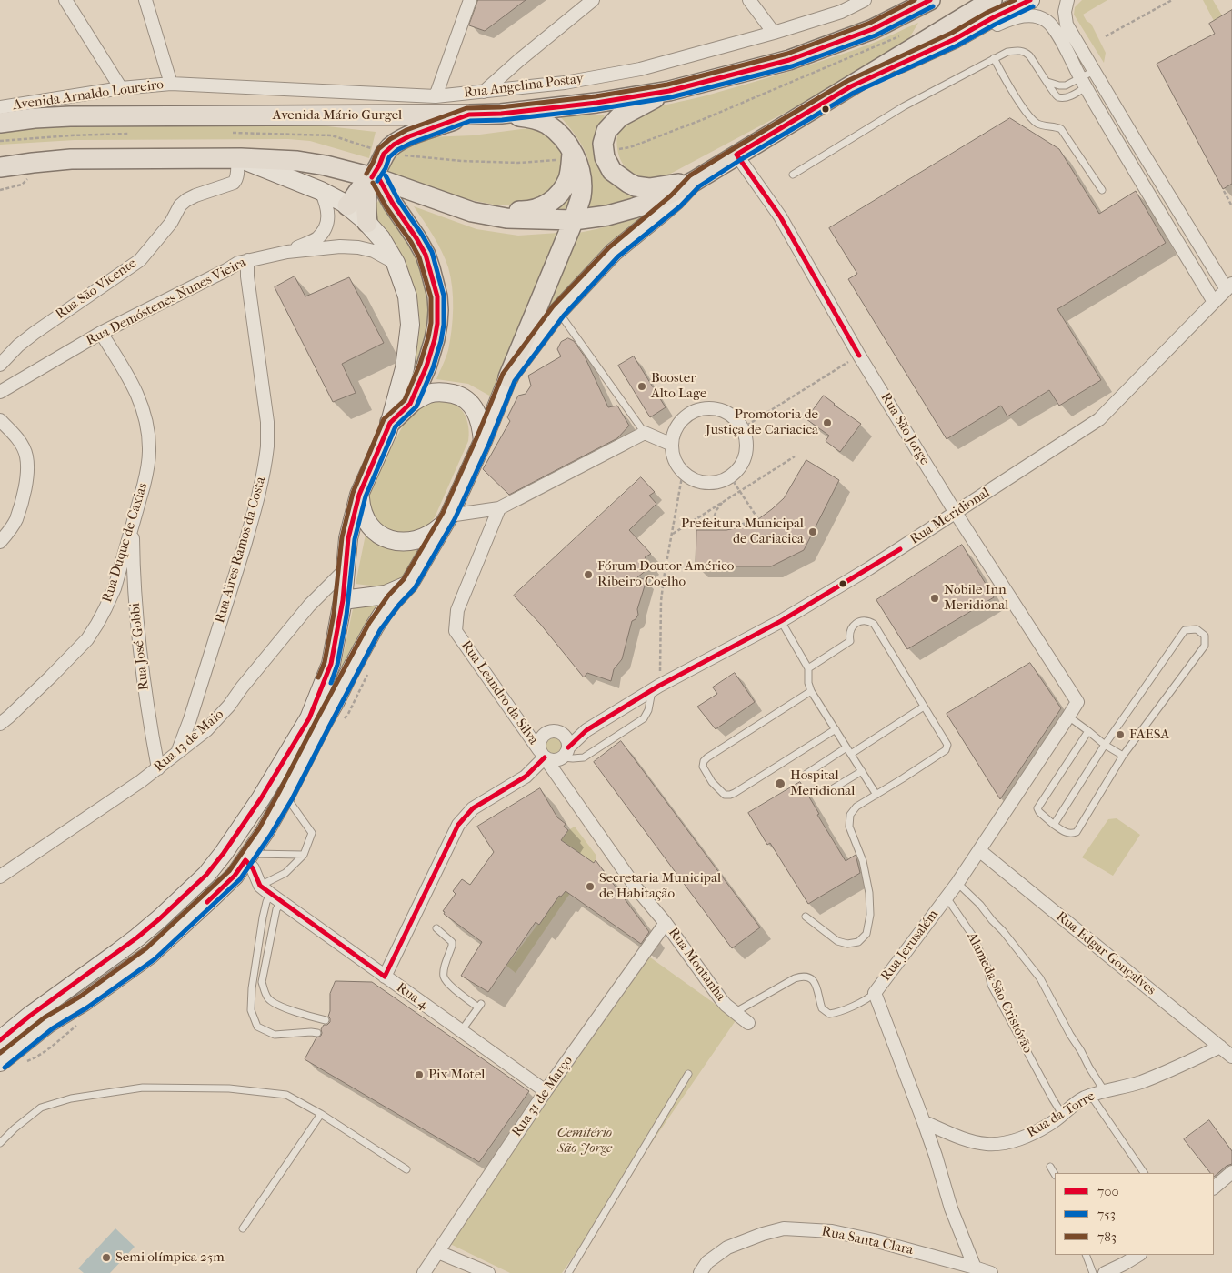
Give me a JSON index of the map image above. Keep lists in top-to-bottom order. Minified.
{"streets":{"main road":["Avenida Mário Gurgel"],"street":["Rua Angelina Postay","Avenida Arnaldo Loureiro","Rua São Vicente","Rua Demóstenes Nunes Vieira","Rua São Jorge","Rua Meridional","Rua Duque de Caxias","Rua Aires Ramos da Costa","Rua José Gobbi","Rua Leandro da Silva","Rua 13 de Maio","Rua Jerusalém","Rua Edgar Gonçalves","Rua Montanha","Rua 4","Rua 31 de Março","Rua da Torre","Rua Santa Clara"],"lane":["Alameda São Cristóvão"]},"crossings":[["Rua Angelina Postay","Avenida Arnaldo Loureiro"],["Rua Demóstenes Nunes Vieira","Rua Duque de Caxias"],["Rua Demóstenes Nunes Vieira","Rua Aires Ramos da Costa"],["Rua São Jorge","Rua Meridional"],["Rua São Jorge","Rua Jerusalém"],["Rua Meridional","Rua Leandro da Silva"],["Rua Duque de Caxias","Rua José Gobbi"],["Rua Aires Ramos da Costa","Rua 13 de Maio"],["Rua José Gobbi","Rua 13 de Maio"],["Rua Leandro da Silva","Rua Montanha"],["Rua Leandro da Silva","Rua 31 de Março"],["Rua Jerusalém","Rua Edgar Gonçalves"],["Rua Jerusalém","Alameda São Cristóvão"],["Rua Jerusalém","Rua da Torre"],["Rua Jerusalém","Rua Santa Clara"],["Rua Edgar Gonçalves","Rua da Torre"],["Rua Montanha","Rua 31 de Março"],["Alameda São Cristóvão","Rua da Torre"],["Rua 4","Rua 31 de Março"]],"parks":["Cemitério São Jorge"],"places":["Booster Alto Lage","Promotoria de Justiça de Cariacica","Prefeitura Municipal de Cariacica","Fórum Doutor Américo Ribeiro Coelho","Nobile Inn Meridional","FAESA","Hospital Meridional","Secretaria Municipal de Habitação","Pix Motel","Semi olímpica 25m"],"lines":["transit line 700","transit line 783","transit line 753"],"legend":["700","753","783"]}
